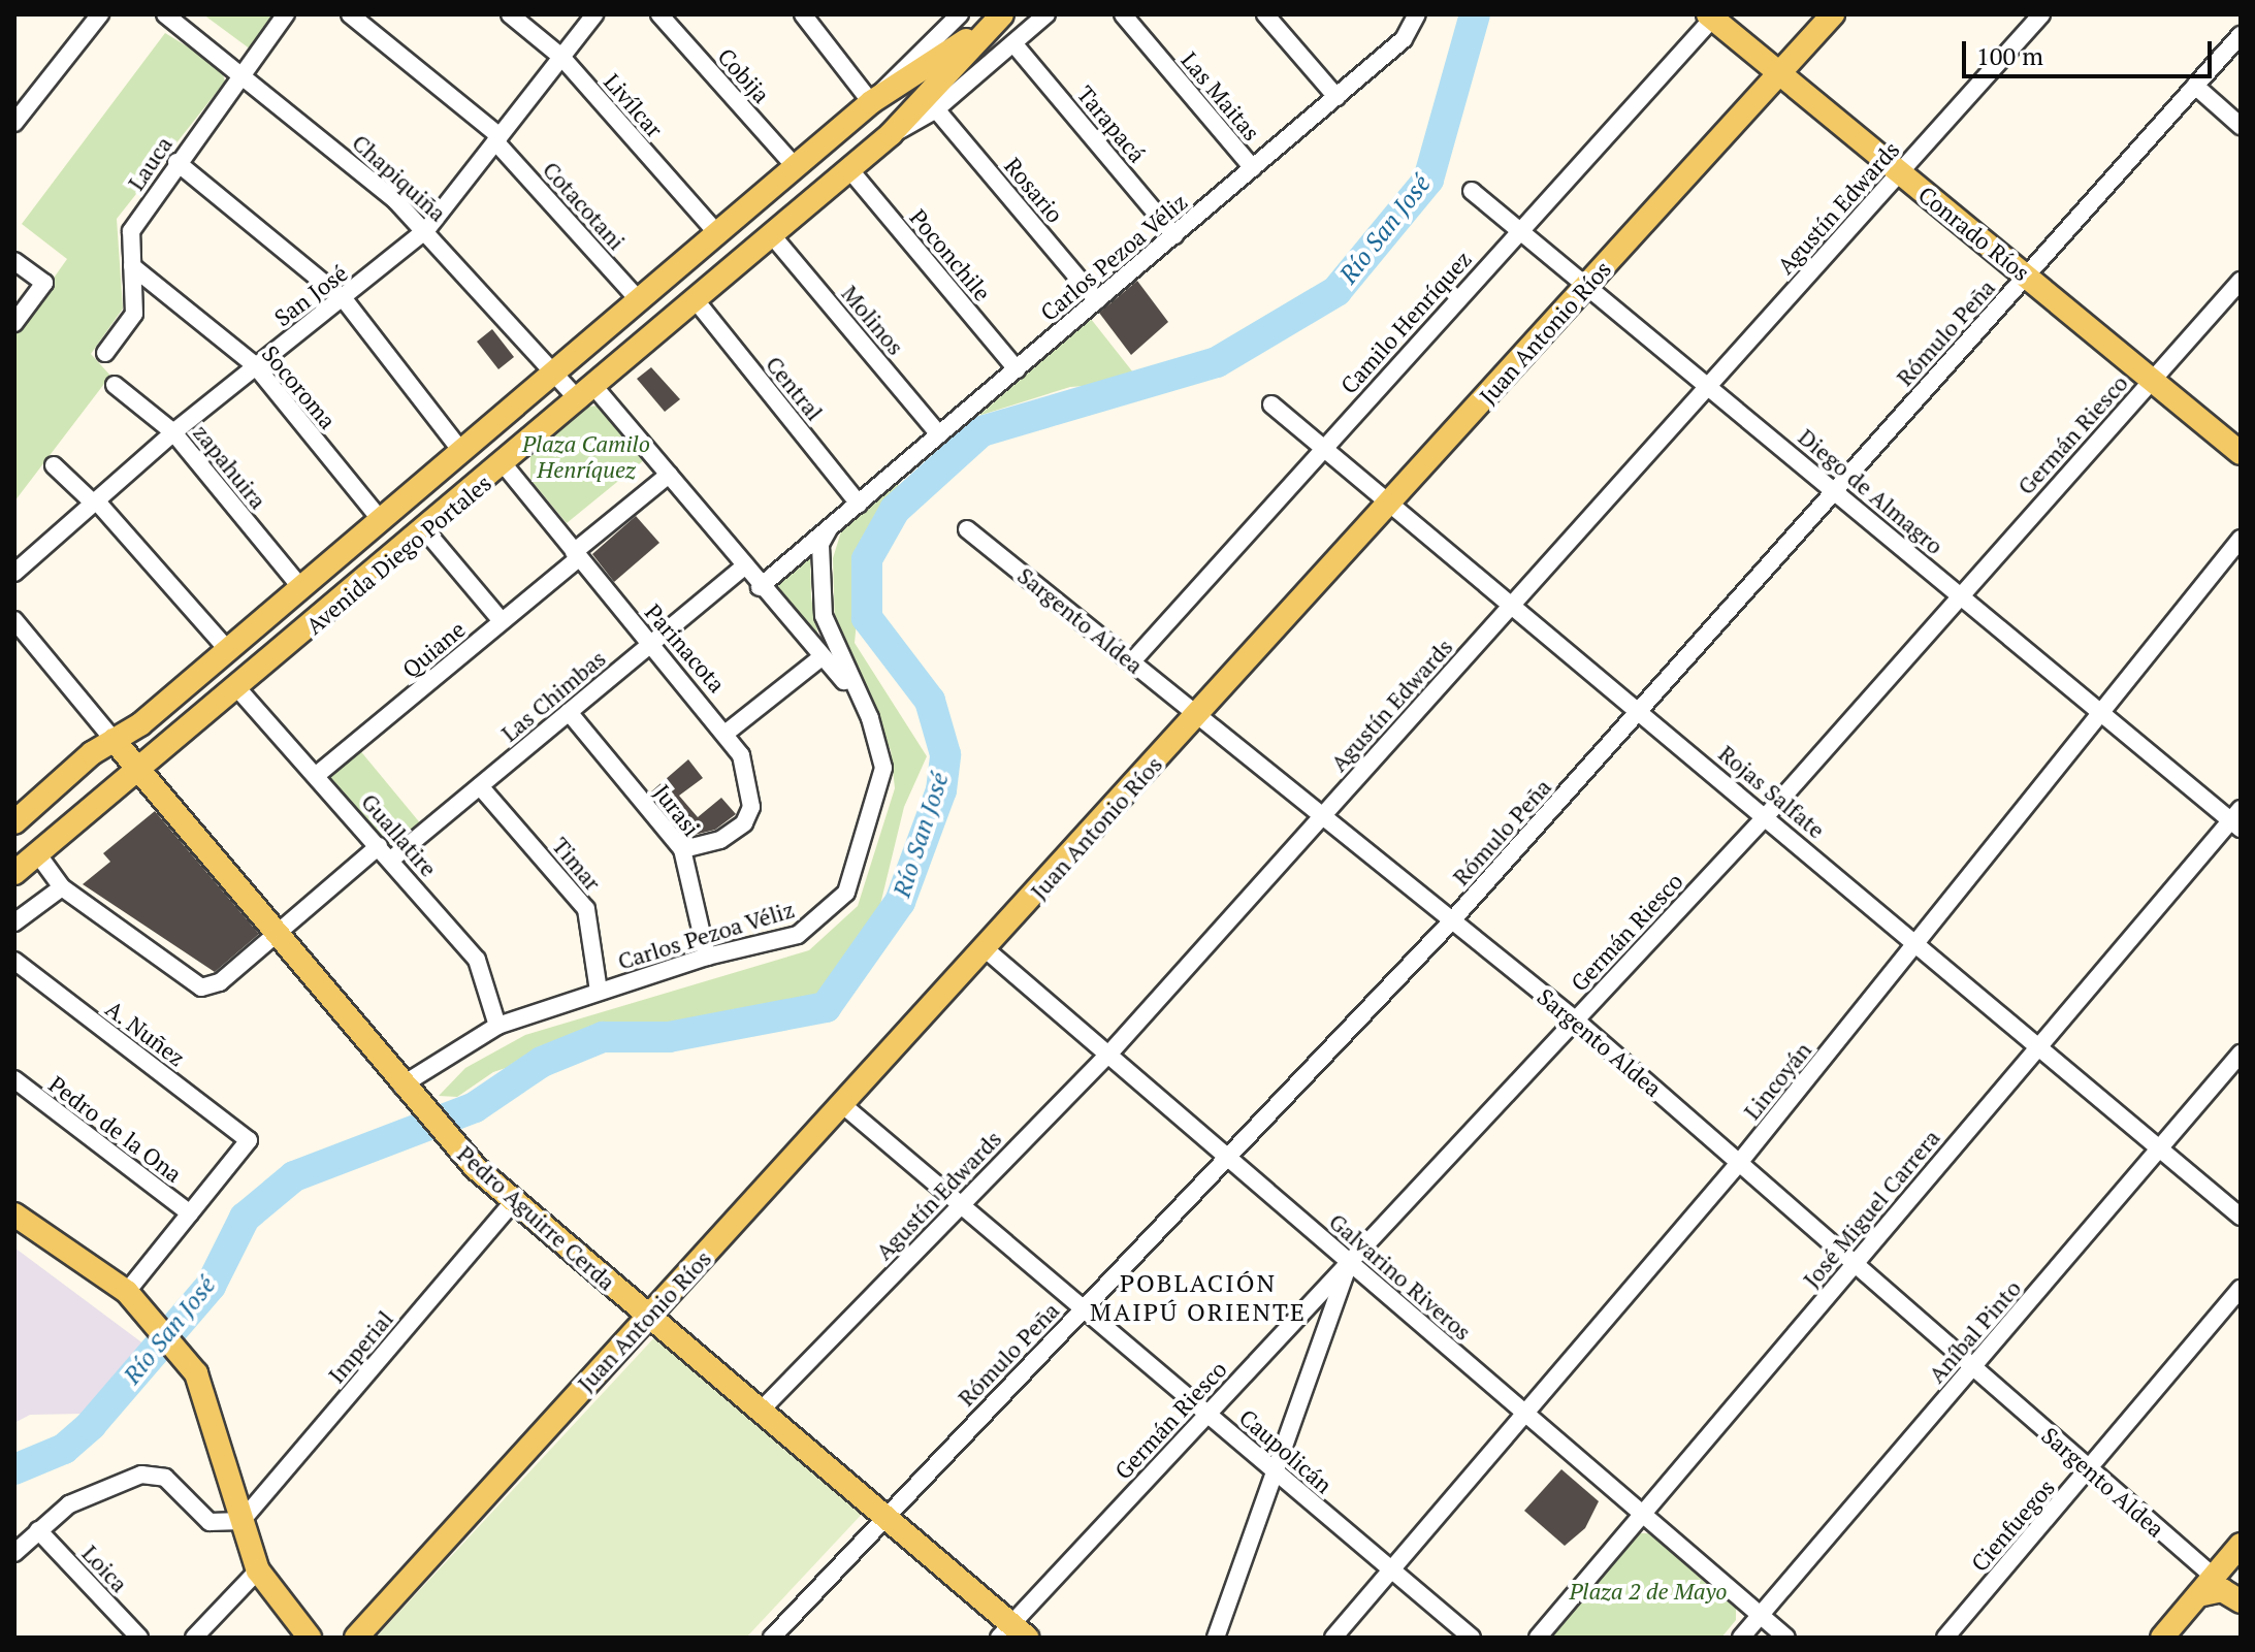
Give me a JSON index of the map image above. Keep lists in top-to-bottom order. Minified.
{"streets":{"main road":["Conrado Ríos","Juan Antonio Ríos","Avenida Diego Portales","Pedro Aguirre Cerda"],"street":["Cobija","Las Maitas","Livílcar","Tarapacá","Lauca","Chapiquiña","Rosario","Cotacotani","Agustín Edwards","Poconchile","Carlos Pezoa Véliz","San José","Molinos","Camilo Henríquez","Rómulo Peña","Socoroma","Central","Germán Riesco","zapahuira","Diego de Almagro","Sargento Aldea","Parinacota","Quiane","Las Chimbas","Rojas Salfate","Jurasi","Guallatire","Timar","A. Nuñez","Lincoyán","Pedro de la Ona","José Miguel Carrera","Galvarino Riveros","Aníbal Pinto","Imperial","Caupolicán","Cienfuegos","Loica"]},"crossings":[["Cobija","Avenida Diego Portales"],["Las Maitas","Carlos Pezoa Véliz"],["Livílcar","San José"],["Livílcar","Avenida Diego Portales"],["Tarapacá","Carlos Pezoa Véliz"],["Lauca","Chapiquiña"],["Lauca","Socoroma"],["Chapiquiña","Carlos Pezoa Véliz"],["Chapiquiña","San José"],["Chapiquiña","Avenida Diego Portales"],["Chapiquiña","Quiane"],["Chapiquiña","Las Chimbas"],["Rosario","Carlos Pezoa Véliz"],["Cotacotani","San José"],["Cotacotani","Avenida Diego Portales"],["Agustín Edwards","Conrado Ríos"],["Agustín Edwards","Diego de Almagro"],["Agustín Edwards","Sargento Aldea"],["Agustín Edwards","Rojas Salfate"],["Agustín Edwards","Pedro Aguirre Cerda"],["Agustín Edwards","Galvarino Riveros"],["Agustín Edwards","Caupolicán"],["Conrado Ríos","Camilo Henríquez"],["Conrado Ríos","Juan Antonio Ríos"],["Conrado Ríos","Rómulo Peña"],["Conrado Ríos","Germán Riesco"],["Poconchile","Carlos Pezoa Véliz"],["Poconchile","Avenida Diego Portales"],["Carlos Pezoa Véliz","Molinos"],["Carlos Pezoa Véliz","Central"],["Carlos Pezoa Véliz","Jurasi"],["Carlos Pezoa Véliz","Guallatire"],["Carlos Pezoa Véliz","Timar"],["Carlos Pezoa Véliz","Pedro Aguirre Cerda"],["San José","Socoroma"],["San José","zapahuira"],["Molinos","Avenida Diego Portales"],["Camilo Henríquez","Diego de Almagro"],["Camilo Henríquez","Sargento Aldea"],["Camilo Henríquez","Rojas Salfate"],["Juan Antonio Ríos","Diego de Almagro"],["Juan Antonio Ríos","Sargento Aldea"],["Juan Antonio Ríos","Rojas Salfate"],["Juan Antonio Ríos","Pedro Aguirre Cerda"],["Juan Antonio Ríos","Galvarino Riveros"],["Juan Antonio Ríos","Caupolicán"],["Rómulo Peña","Diego de Almagro"],["Rómulo Peña","Sargento Aldea"],["Rómulo Peña","Rojas Salfate"],["Rómulo Peña","Pedro Aguirre Cerda"],["Rómulo Peña","Galvarino Riveros"],["Rómulo Peña","Caupolicán"],["Socoroma","Avenida Diego Portales"],["Central","Avenida Diego Portales"],["Germán Riesco","Diego de Almagro"],["Germán Riesco","Sargento Aldea"],["Germán Riesco","Rojas Salfate"],["Germán Riesco","Pedro Aguirre Cerda"],["Germán Riesco","Galvarino Riveros"],["Germán Riesco","Caupolicán"],["zapahuira","Avenida Diego Portales"],["Diego de Almagro","Lincoyán"],["Diego de Almagro","José Miguel Carrera"],["Avenida Diego Portales","Parinacota"],["Avenida Diego Portales","Guallatire"],["Avenida Diego Portales","Pedro Aguirre Cerda"],["Sargento Aldea","Lincoyán"],["Sargento Aldea","José Miguel Carrera"],["Sargento Aldea","Aníbal Pinto"],["Sargento Aldea","Cienfuegos"],["Parinacota","Quiane"],["Parinacota","Las Chimbas"],["Parinacota","Jurasi"],["Quiane","Guallatire"],["Las Chimbas","Jurasi"],["Las Chimbas","Guallatire"],["Las Chimbas","Timar"],["Rojas Salfate","Lincoyán"],["Rojas Salfate","José Miguel Carrera"],["Rojas Salfate","Aníbal Pinto"],["A. Nuñez","Pedro de la Ona"],["Lincoyán","Galvarino Riveros"],["Lincoyán","Caupolicán"],["José Miguel Carrera","Galvarino Riveros"],["Pedro Aguirre Cerda","Imperial"],["Galvarino Riveros","Aníbal Pinto"]],"districts":["POBLACIÓN MAIPÚ ORIENTE"],"water":["Río San José"],"parks":["Plaza Camilo Henríquez","Plaza 2 de Mayo"],"scale_bar":"100 m"}
